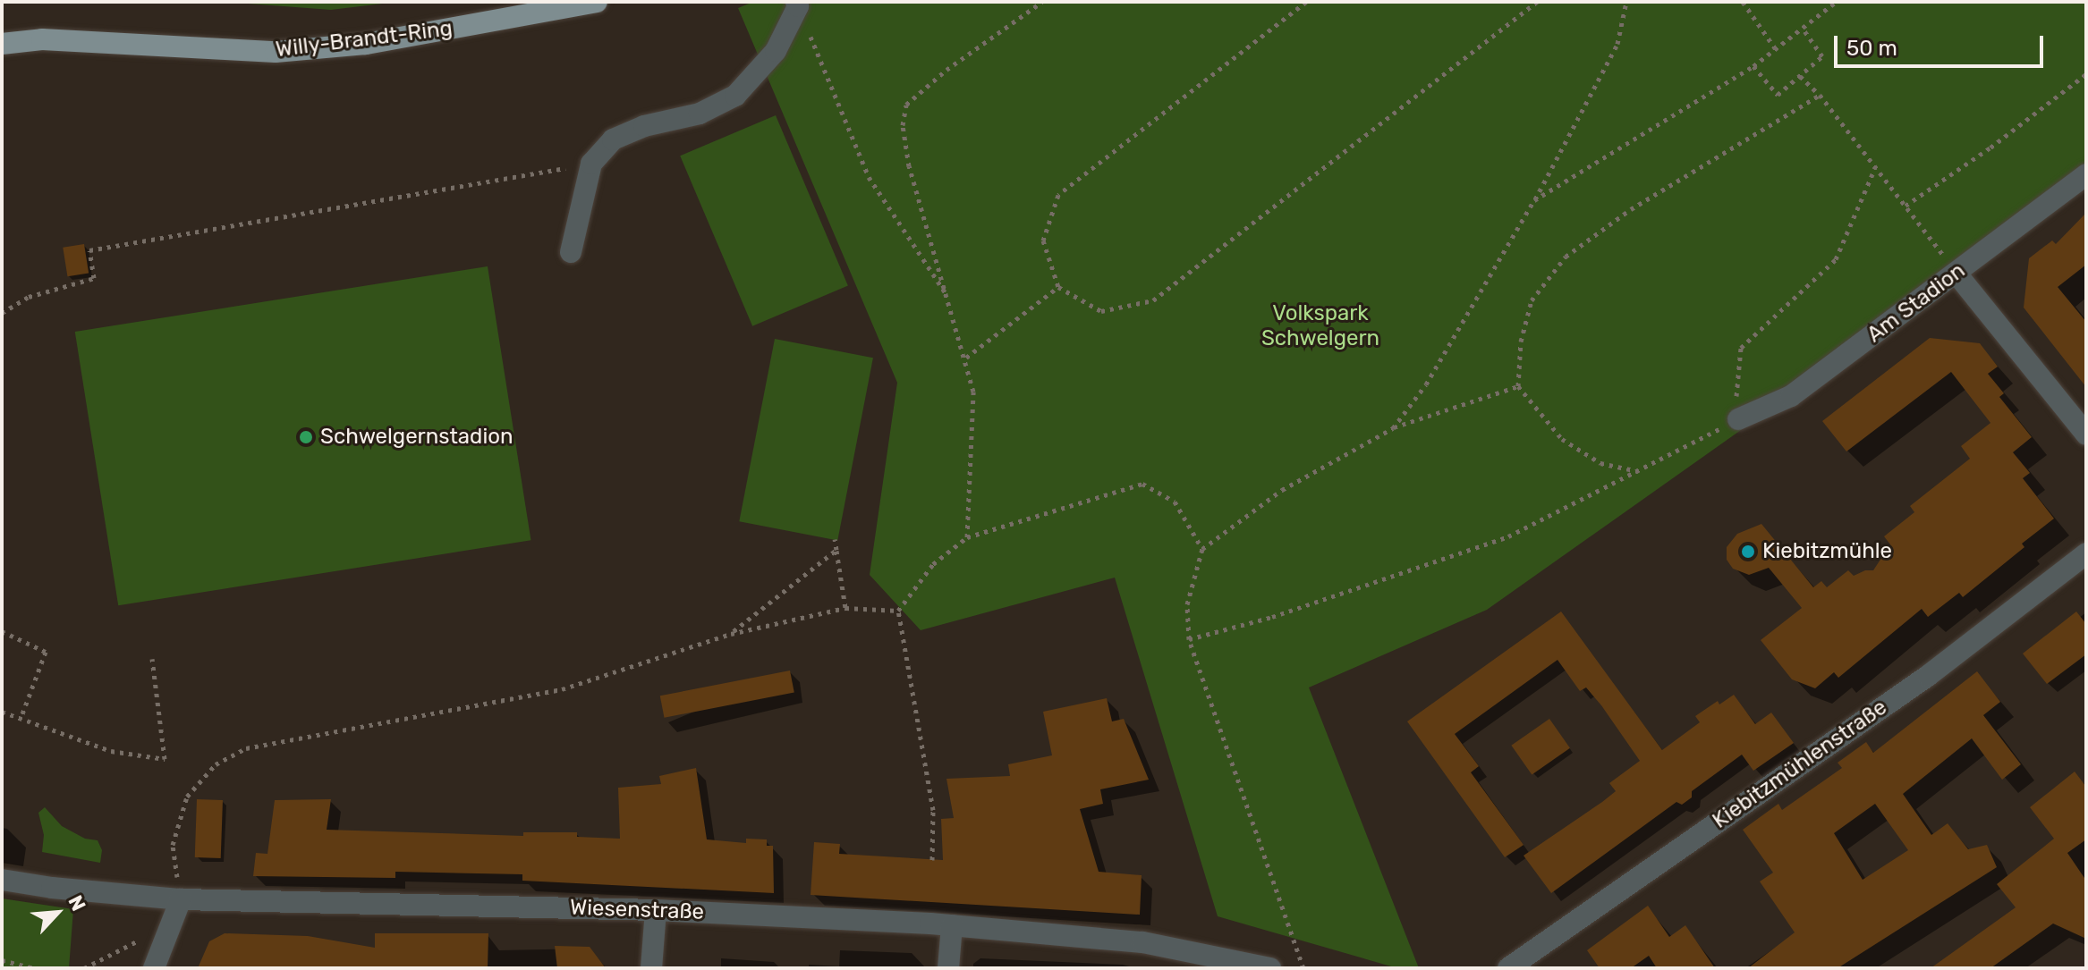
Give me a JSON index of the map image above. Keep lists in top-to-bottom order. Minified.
{"streets":{"main road":["Willy-Brandt-Ring"],"street":["Am Stadion","Kiebitzmühlenstraße","Wiesenstraße"]},"parks":["Volkspark Schwelgern"],"places":["Schwelgernstadion","Kiebitzmühle"],"scale_bar":"50 m","north":"top right"}
